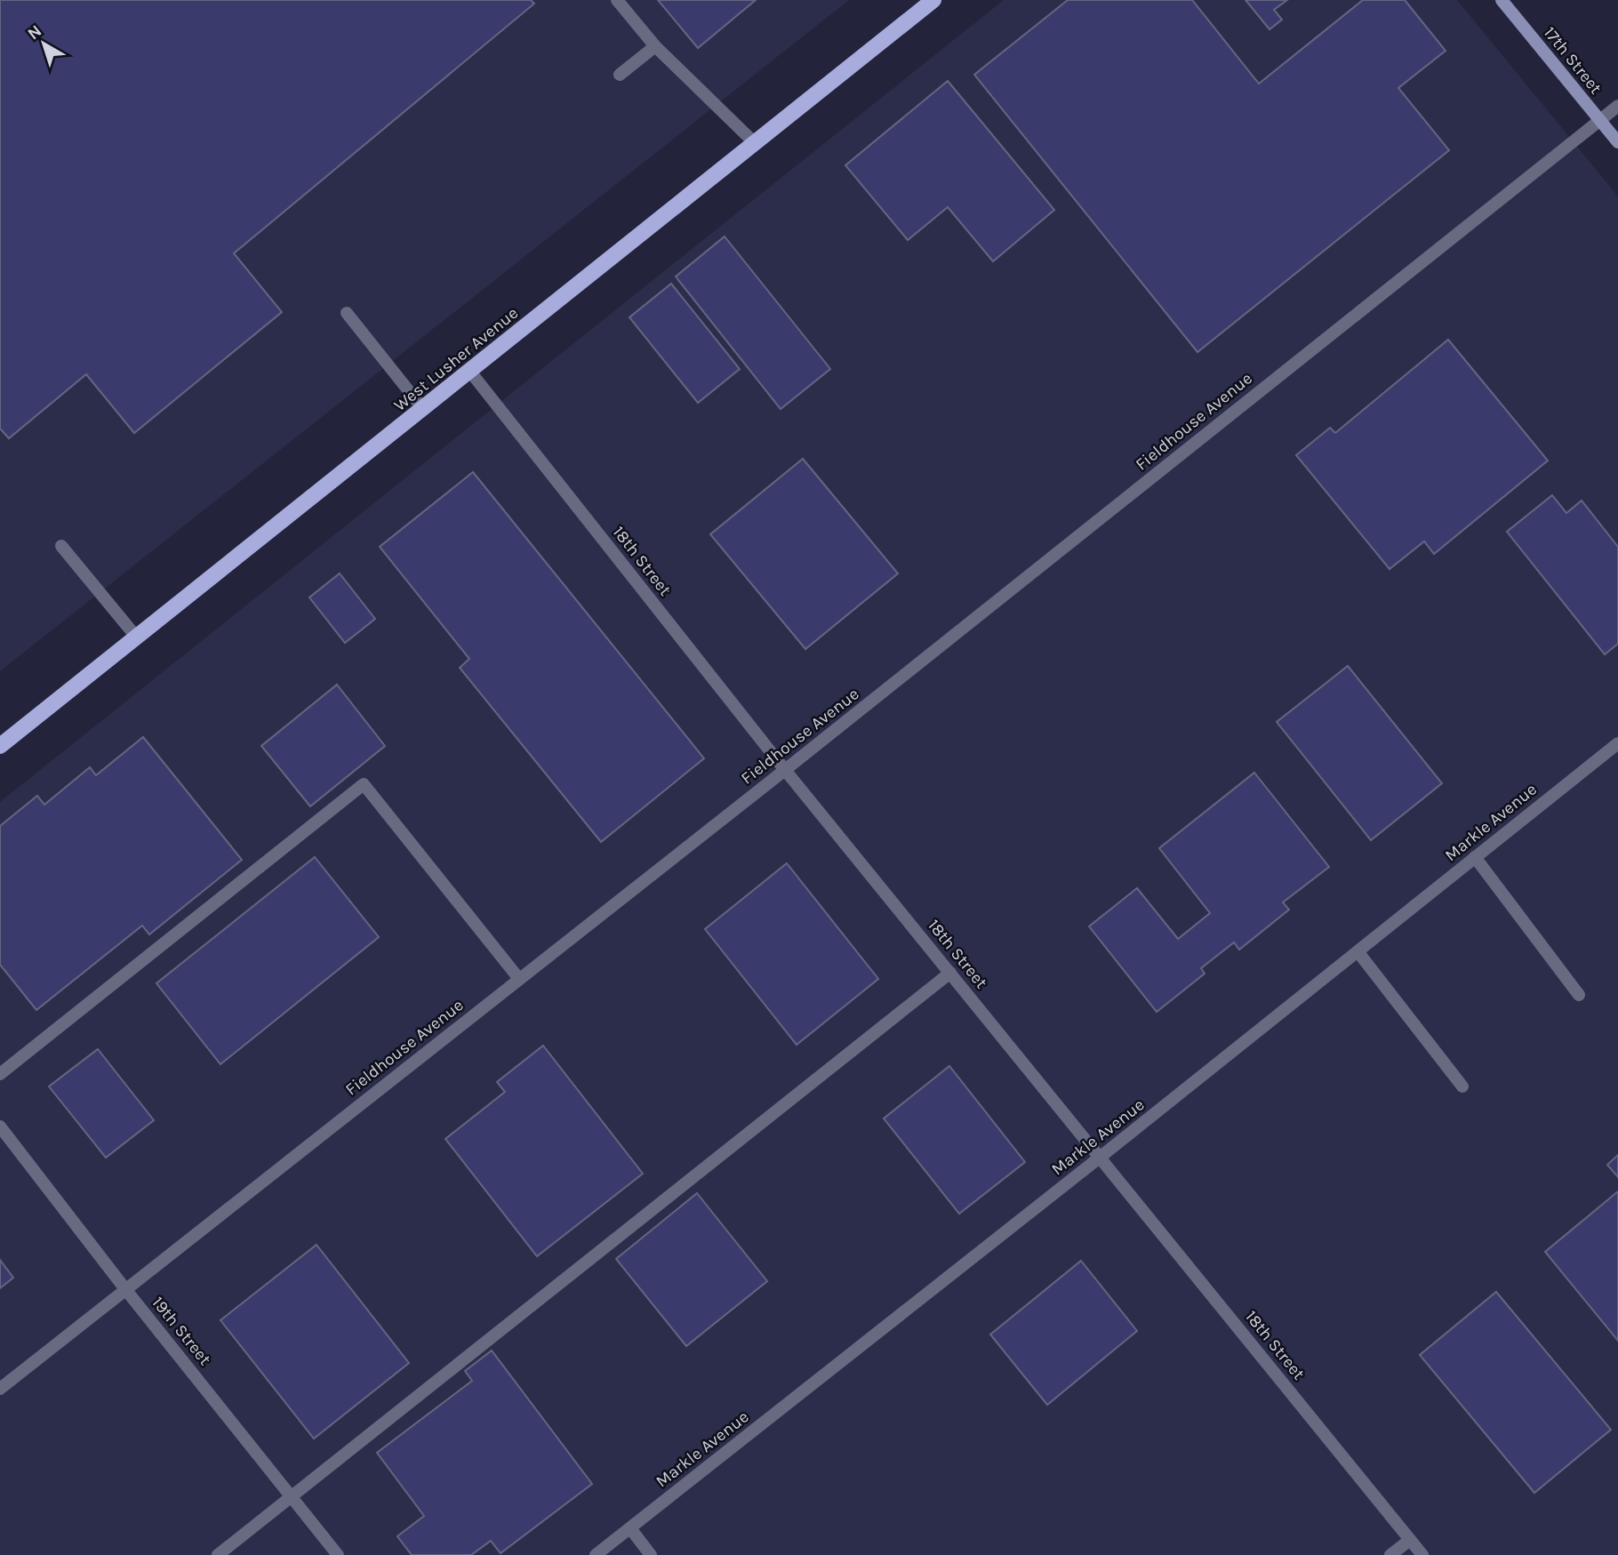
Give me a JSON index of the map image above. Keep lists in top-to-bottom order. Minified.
{"streets":{"main road":["West Lusher Avenue"],"street":["17th Street","Fieldhouse Avenue","18th Street","Markle Avenue","19th Street"]},"crossings":[["17th Street","Fieldhouse Avenue"],["West Lusher Avenue","18th Street"],["Fieldhouse Avenue","18th Street"],["Fieldhouse Avenue","19th Street"],["18th Street","Markle Avenue"]],"north":"top left"}
